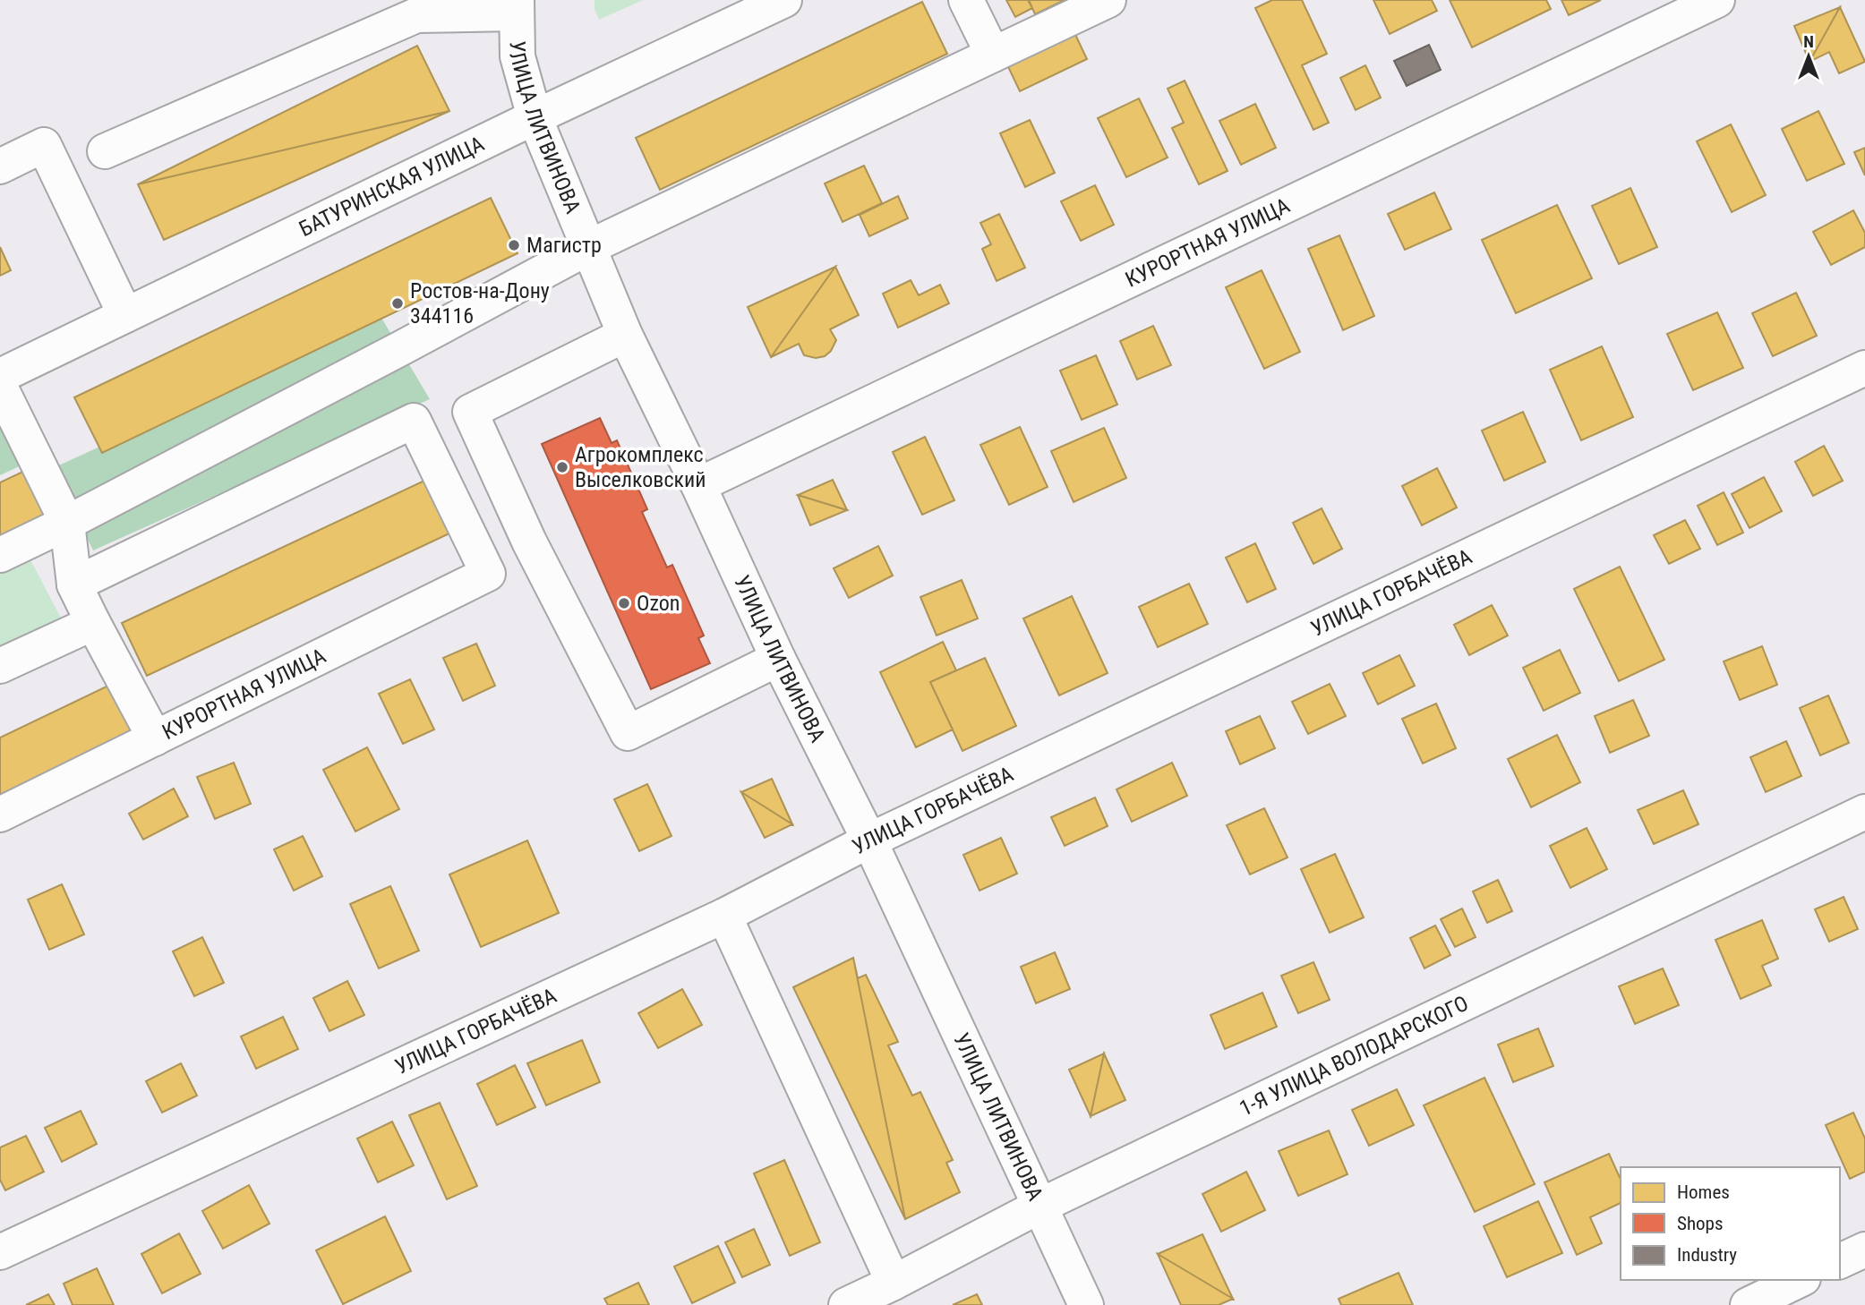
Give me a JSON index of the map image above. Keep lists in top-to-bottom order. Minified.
{"streets":{"street":["УЛИЦА ЛИТВИНОВА","БАТУРИНСКАЯ УЛИЦА","КУРОРТНАЯ УЛИЦА","УЛИЦА ГОРБАЧЁВА","1-Я УЛИЦА ВОЛОДАРСКОГО"]},"crossings":[["УЛИЦА ЛИТВИНОВА","БАТУРИНСКАЯ УЛИЦА"],["УЛИЦА ЛИТВИНОВА","КУРОРТНАЯ УЛИЦА"],["УЛИЦА ЛИТВИНОВА","УЛИЦА ГОРБАЧЁВА"],["УЛИЦА ЛИТВИНОВА","1-Я УЛИЦА ВОЛОДАРСКОГО"]],"places":["Магистр","Ростов-на-Дону 344116","Агрокомплекс Выселковский","Ozon"],"legend":["Homes","Shops","Industry"],"north":"top"}
